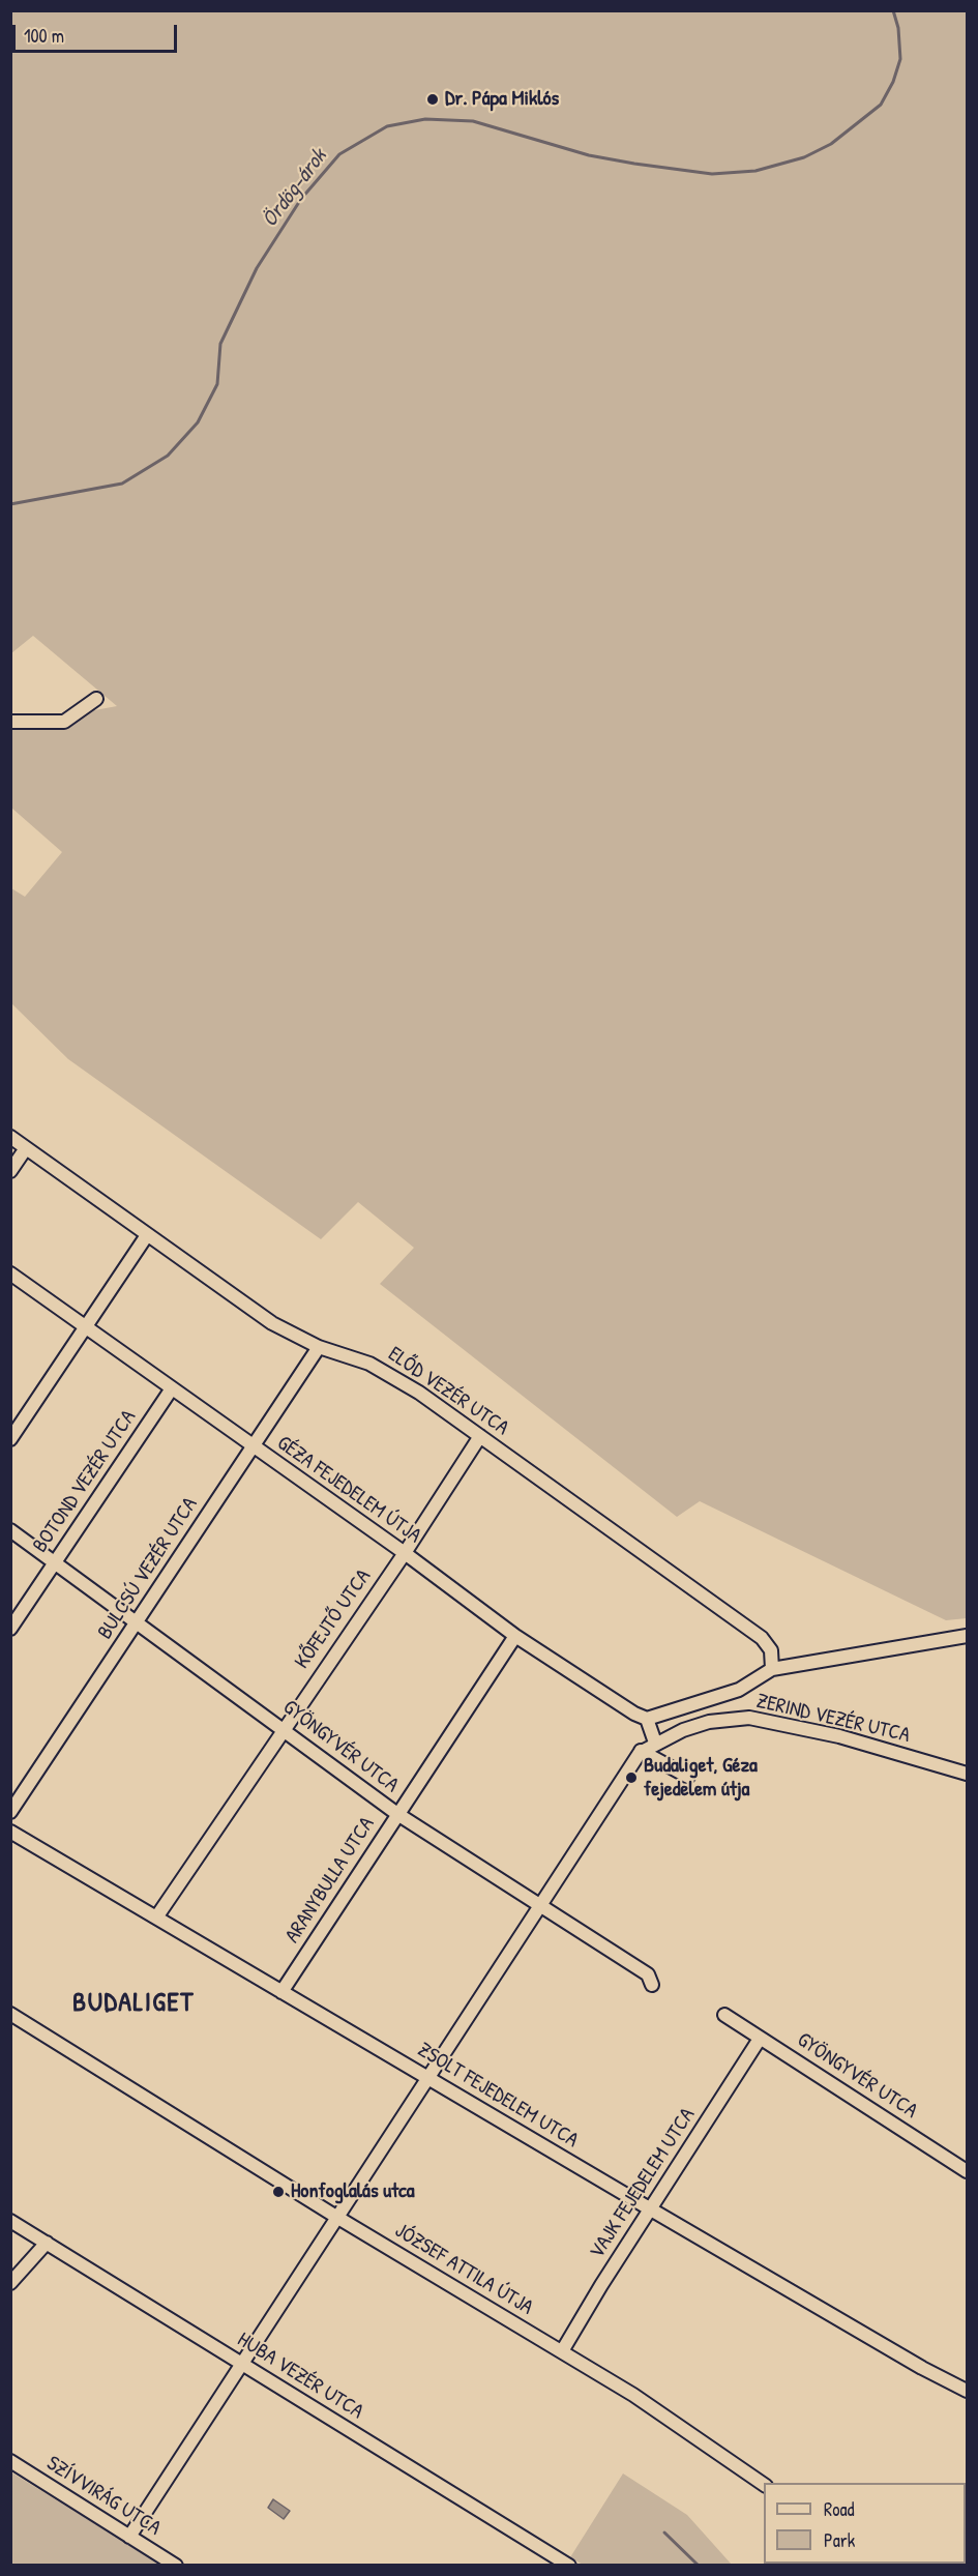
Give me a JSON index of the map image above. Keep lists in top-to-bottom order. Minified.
{"streets":{"street":["ELŐD VEZÉR UTCA","BOTOND VEZÉR UTCA","GÉZA FEJEDELEM ÚTJA","BULCSÚ VEZÉR UTCA","KŐFEJTŐ UTCA","ZERIND VEZÉR UTCA","GYÖNGYVÉR UTCA","ARANYBULLA UTCA","ZSOLT FEJEDELEM UTCA","VAJK FEJEDELEM UTCA","JÓZSEF ATTILA ÚTJA","HUBA VEZÉR UTCA","SZÍVVIRÁG UTCA"]},"crossings":[["ELŐD VEZÉR UTCA","BULCSÚ VEZÉR UTCA"],["ELŐD VEZÉR UTCA","KŐFEJTŐ UTCA"],["BOTOND VEZÉR UTCA","GÉZA FEJEDELEM ÚTJA"],["BOTOND VEZÉR UTCA","GYÖNGYVÉR UTCA"],["GÉZA FEJEDELEM ÚTJA","BULCSÚ VEZÉR UTCA"],["GÉZA FEJEDELEM ÚTJA","KŐFEJTŐ UTCA"],["GÉZA FEJEDELEM ÚTJA","ARANYBULLA UTCA"],["BULCSÚ VEZÉR UTCA","GYÖNGYVÉR UTCA"],["KŐFEJTŐ UTCA","GYÖNGYVÉR UTCA"],["KŐFEJTŐ UTCA","ZSOLT FEJEDELEM UTCA"],["GYÖNGYVÉR UTCA","ARANYBULLA UTCA"],["GYÖNGYVÉR UTCA","VAJK FEJEDELEM UTCA"],["ARANYBULLA UTCA","ZSOLT FEJEDELEM UTCA"],["ZSOLT FEJEDELEM UTCA","VAJK FEJEDELEM UTCA"],["VAJK FEJEDELEM UTCA","JÓZSEF ATTILA ÚTJA"]],"districts":["BUDALIGET"],"water":["Ördög-árok"],"places":["Dr. Pápa Miklós","Budaliget, Géza fejedelem útja","Honfoglalás utca"],"legend":["Road","Park"],"scale_bar":"100 m"}
